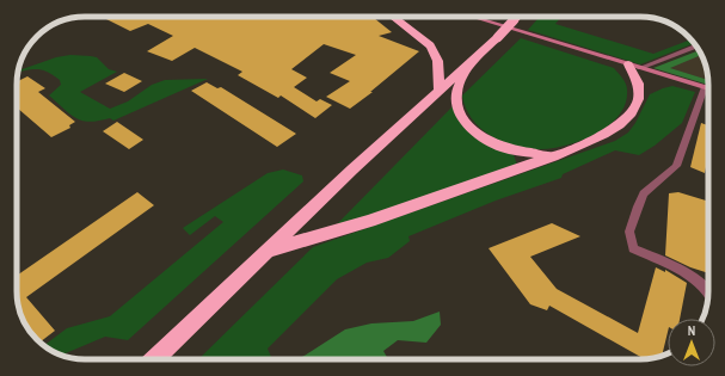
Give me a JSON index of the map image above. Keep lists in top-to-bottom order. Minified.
{"north":"top"}
